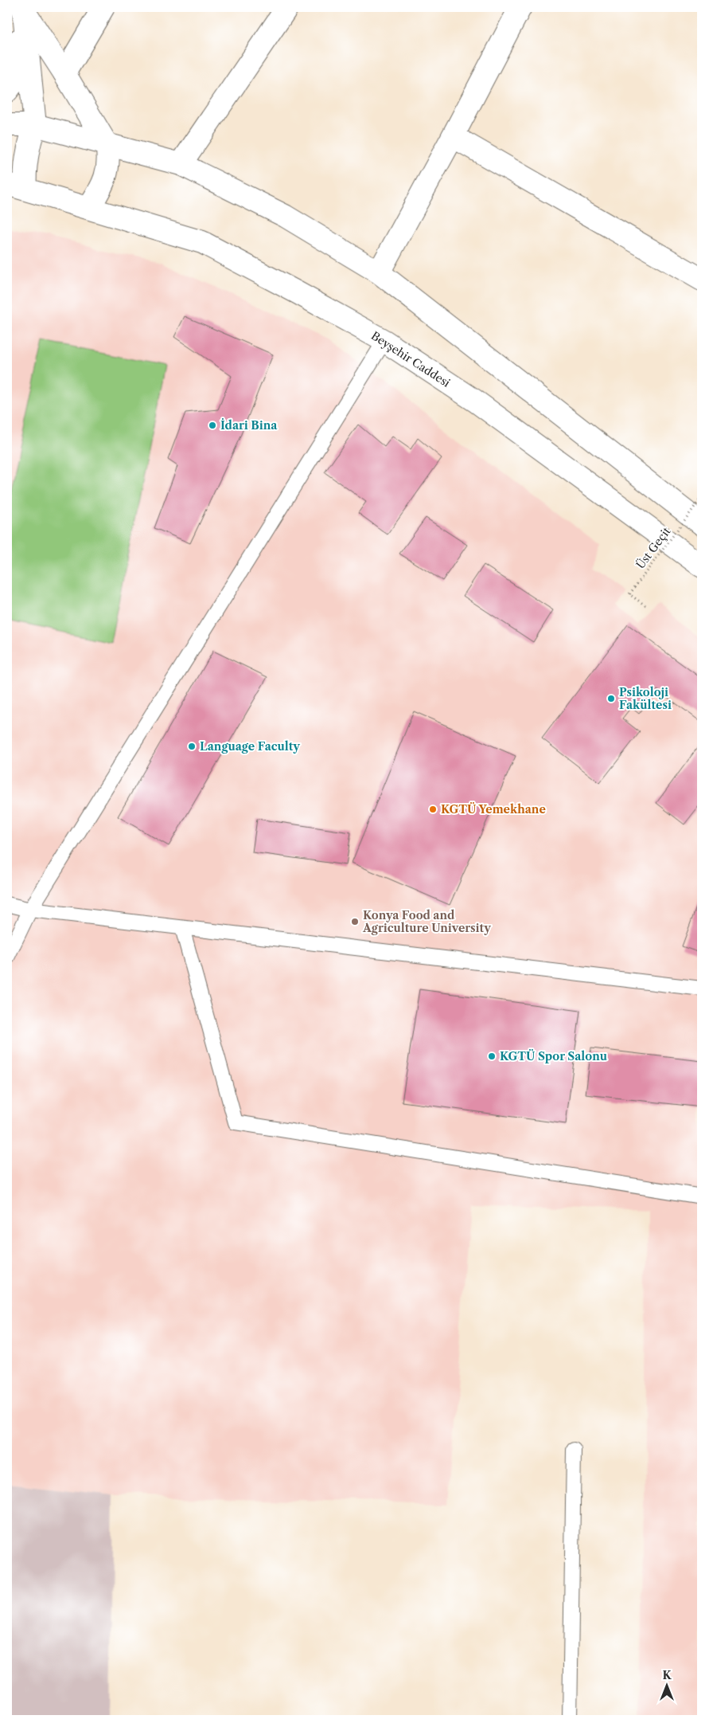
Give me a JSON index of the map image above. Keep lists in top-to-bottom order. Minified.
{"streets":{"main road":["Beyşehir Caddesi"],"path":["Üst Geçit"]},"places":["İdari Bina","Psikoloji Fakültesi","Language Faculty","KGTÜ Yemekhane","Konya Food and Agriculture University","KGTÜ Spor Salonu"],"north":"top"}
